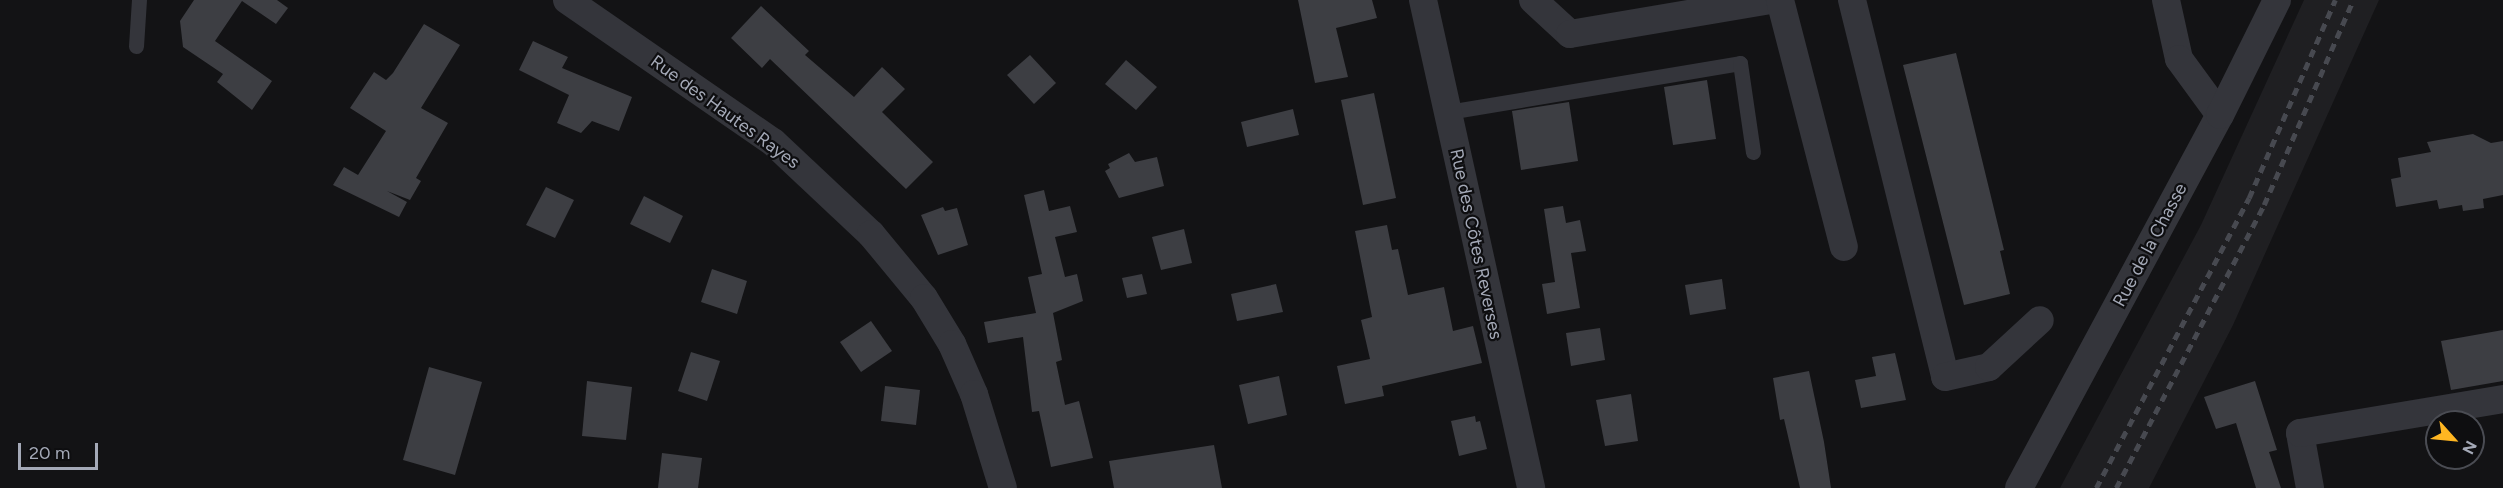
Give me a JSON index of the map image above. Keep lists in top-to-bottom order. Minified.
{"streets":{"street":["Rue des Hautes Rayes","Rue des Côtes Reverses","Rue de la Chasse"]},"scale_bar":"20 m","north":"bottom right"}
